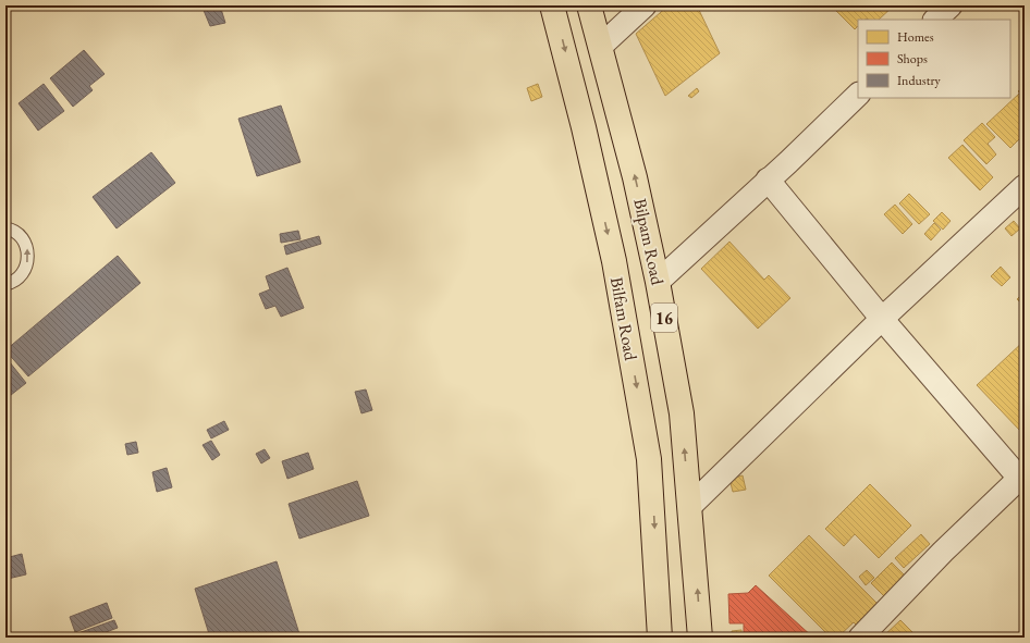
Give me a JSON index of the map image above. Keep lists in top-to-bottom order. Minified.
{"streets":{"main road":["Bilpam Road","16","Bilfam Road"]},"one_way":["Bilpam Road","Bilfam Road"],"legend":["Homes","Shops","Industry"]}
